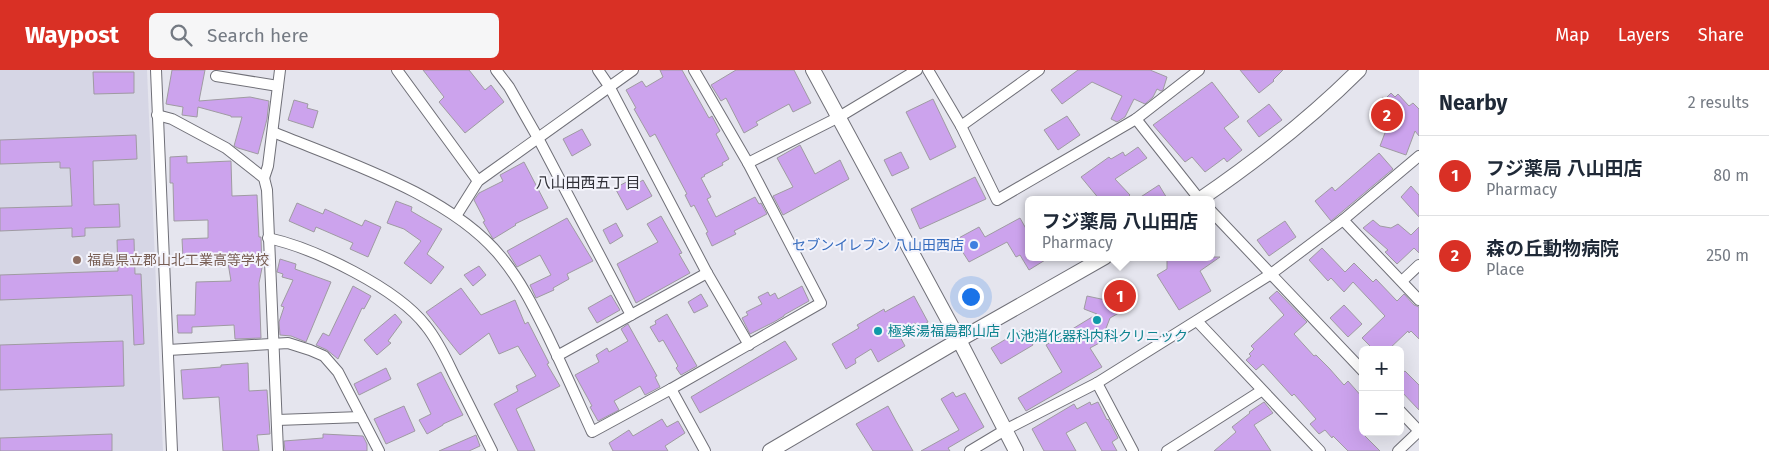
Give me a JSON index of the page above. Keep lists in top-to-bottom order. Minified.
{"districts":["八山田西五丁目"],"places":["セブンイレブン 八山田西店","福島県立郡山北工業高等学校","小池消化器科内科クリニック","極楽湯福島郡山店"],"page":{"header":"Waypost","search":"Search here","nav":["Map","Layers","Share"],"heading":["Nearby","2 results"],"pins":["2","1"],"list":[{"mark":"1","name":"フジ薬局 八山田店","note":"Pharmacy","value":"80 m"},{"mark":"2","name":"森の丘動物病院","note":"Place","value":"250 m"}],"popup":["フジ薬局 八山田店","Pharmacy"],"map_buttons":["+","−"]}}
